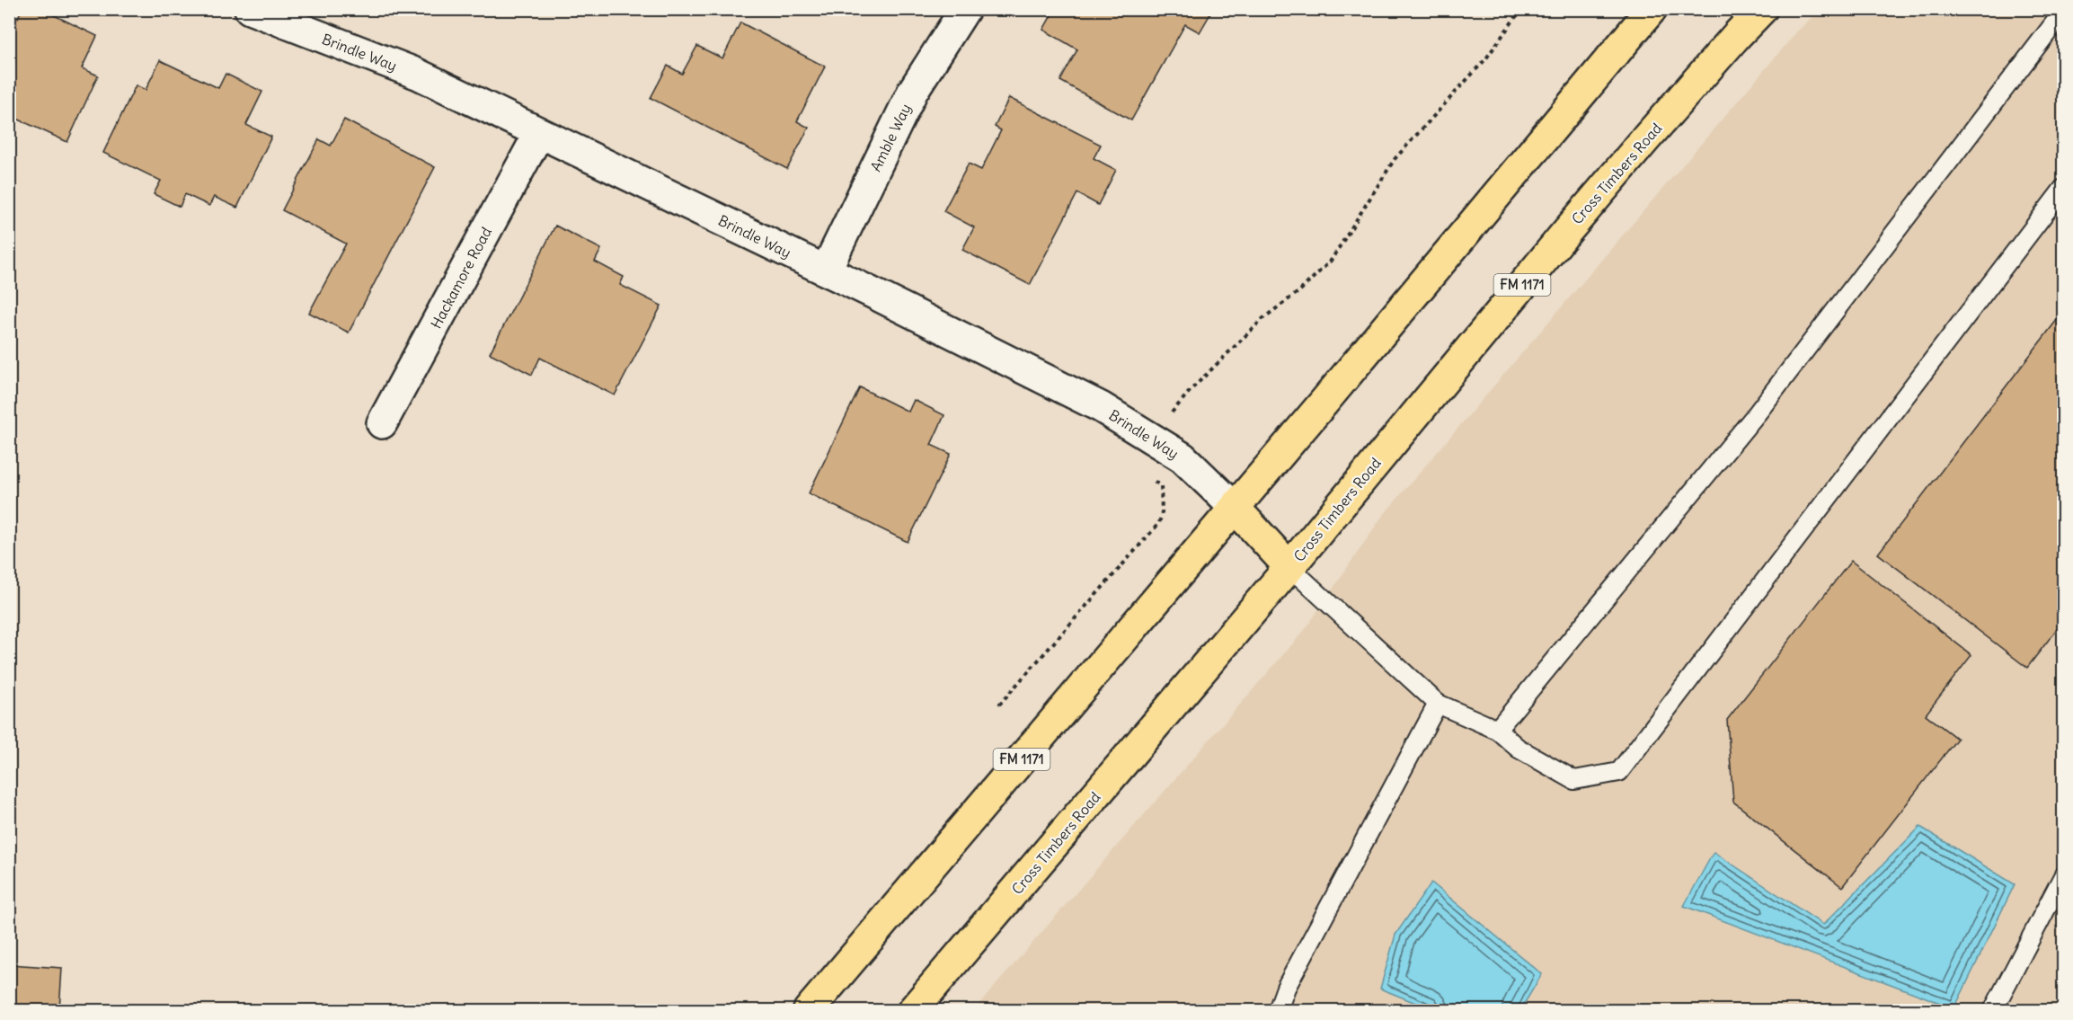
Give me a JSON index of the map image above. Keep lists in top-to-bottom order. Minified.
{"streets":{"main road":["Cross Timbers Road","FM 1171"],"street":["Brindle Way","Amble Way","Hackamore Road"]},"crossings":[["Brindle Way","Amble Way"],["Brindle Way","Hackamore Road"],["Brindle Way","FM 1171"]]}
